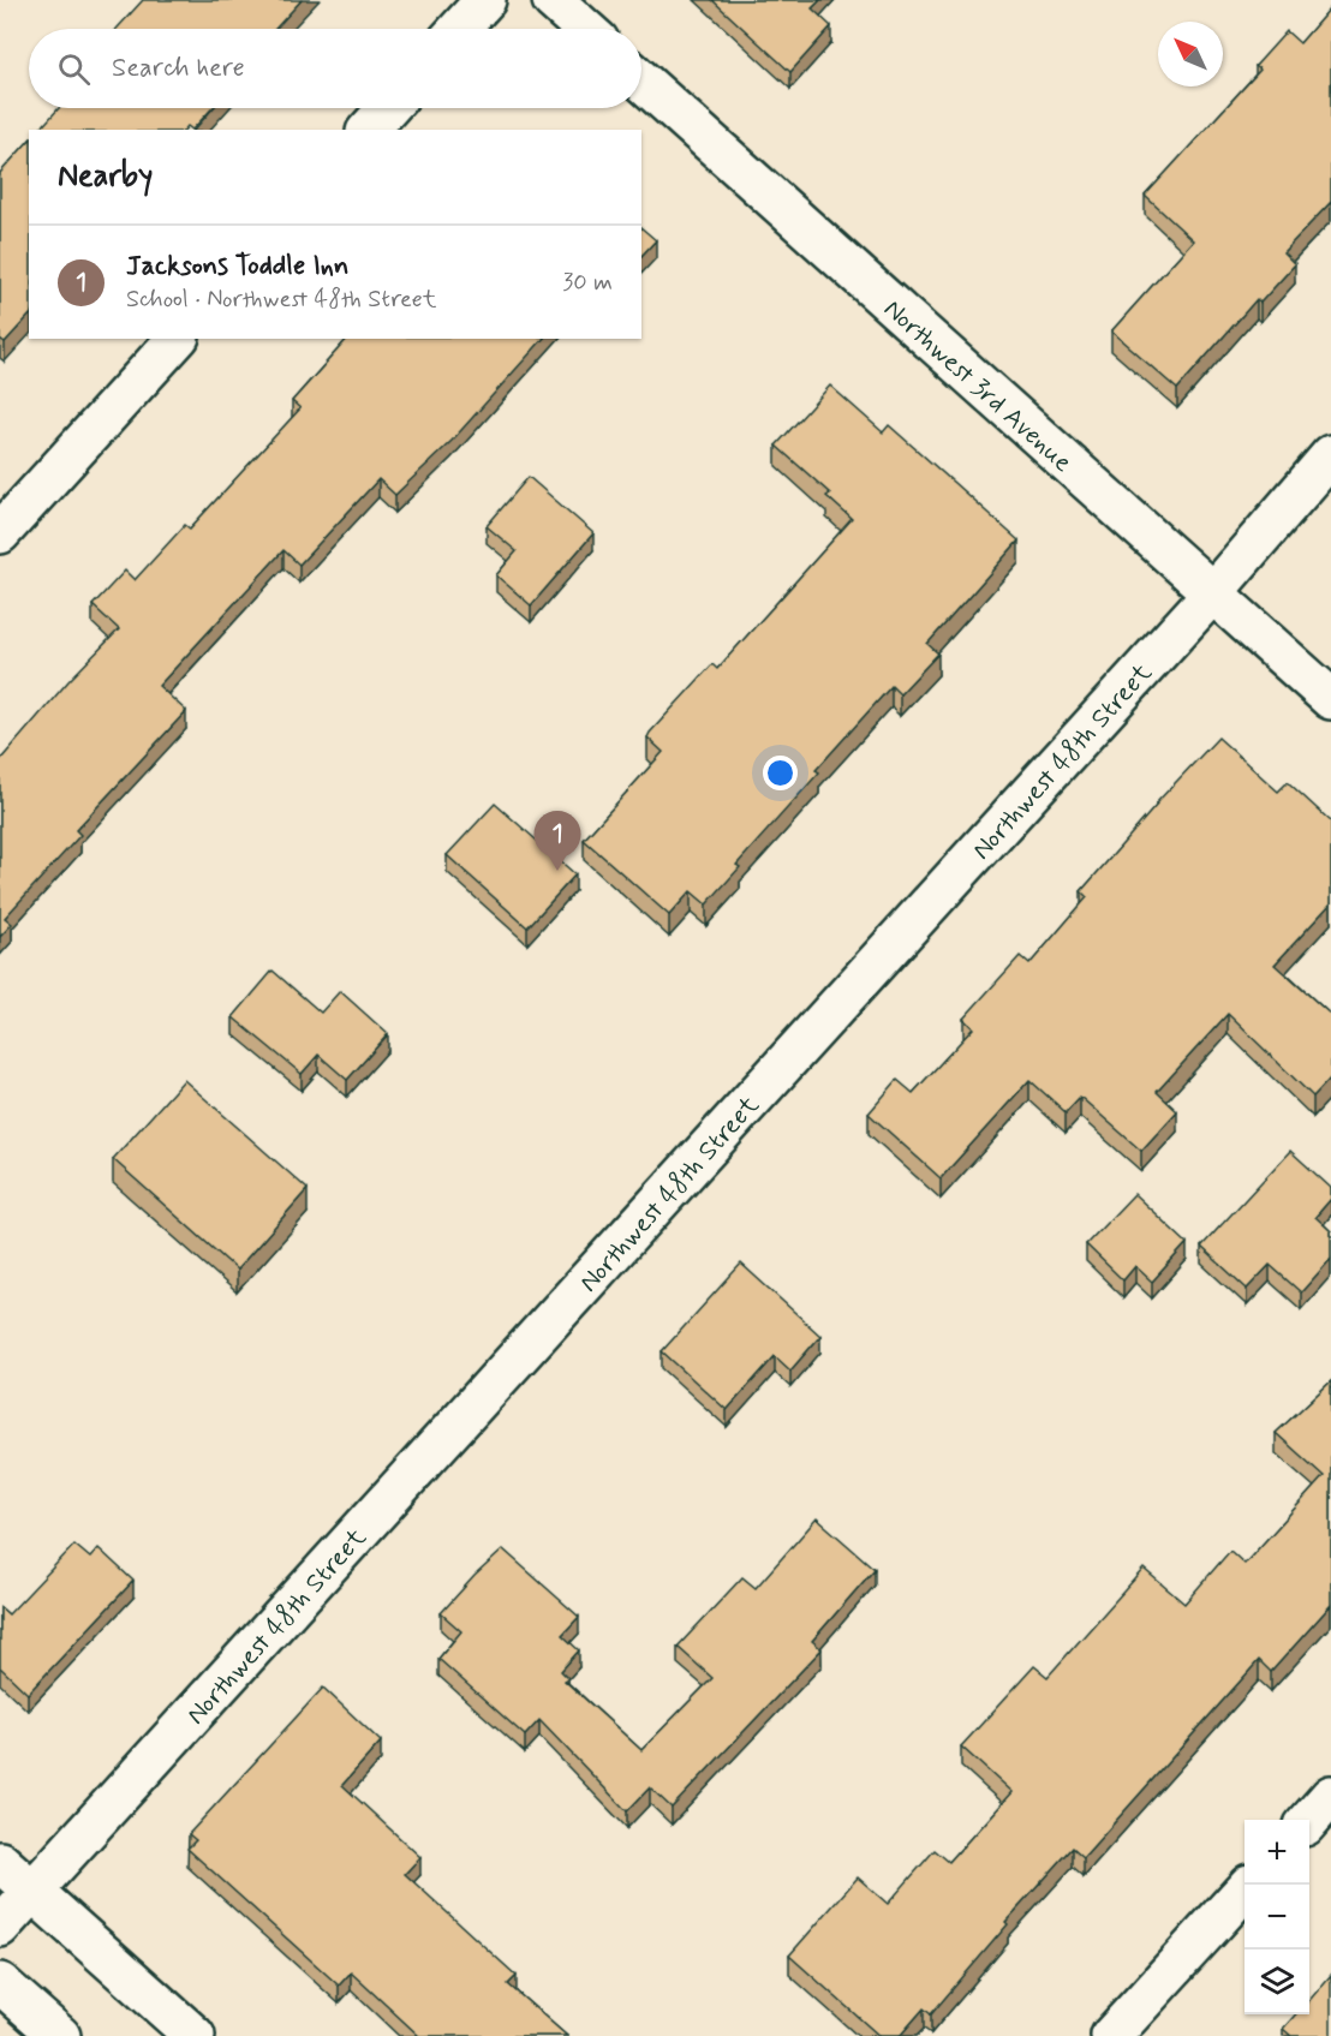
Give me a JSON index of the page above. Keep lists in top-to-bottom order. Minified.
{"streets":{"street":["Northwest 3rd Avenue","Northwest 48th Street"]},"crossings":[["Northwest 3rd Avenue","Northwest 48th Street"]],"north":"top left","page":{"search":"Search here","heading":"Nearby","list":[{"mark":"1","name":"Jacksons Toddle Inn","note":"School · Northwest 48th Street","value":"30 m"}],"pins":"1","map_buttons":["+","−"]}}
